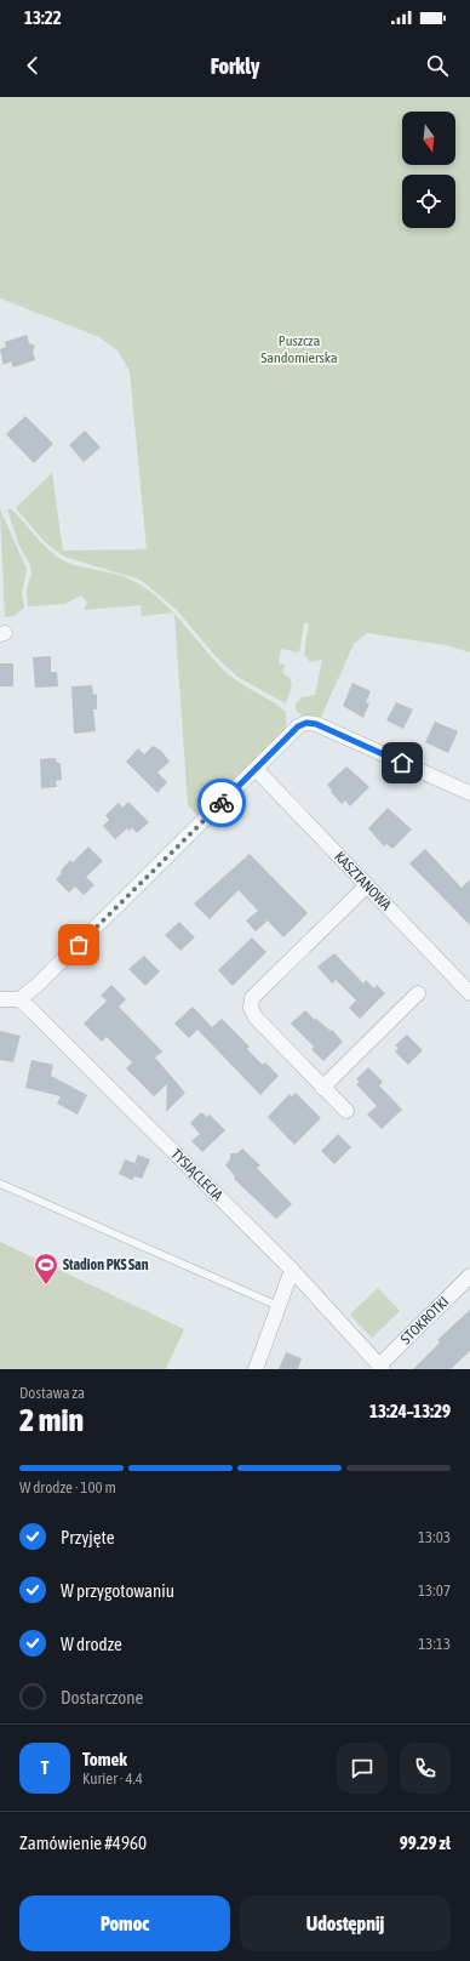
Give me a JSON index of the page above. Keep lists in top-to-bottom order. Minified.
{"streets":{"street":["KASZTANOWA","TYSIĄCLECIA","STOKROTKI"]},"crossings":[["TYSIĄCLECIA","STOKROTKI"]],"parks":["Puszcza Sandomierska"],"places":{"sports":["Stadion PKS San"]},"north":"bottom","page":{"status":"13:22","header":"Forkly","heading":["2 min","Dostawa za","13:24–13:29"],"panel":["Tomek","Kurier · 4.4","Zamówienie #4960","99.29 zł"],"bar":"W drodze · 100 m","list":[["Przyjęte","13:03"],["W przygotowaniu","13:07"],["W drodze","13:13"],"Dostarczone"],"round":"T","buttons":["Pomoc","Udostępnij"]}}
